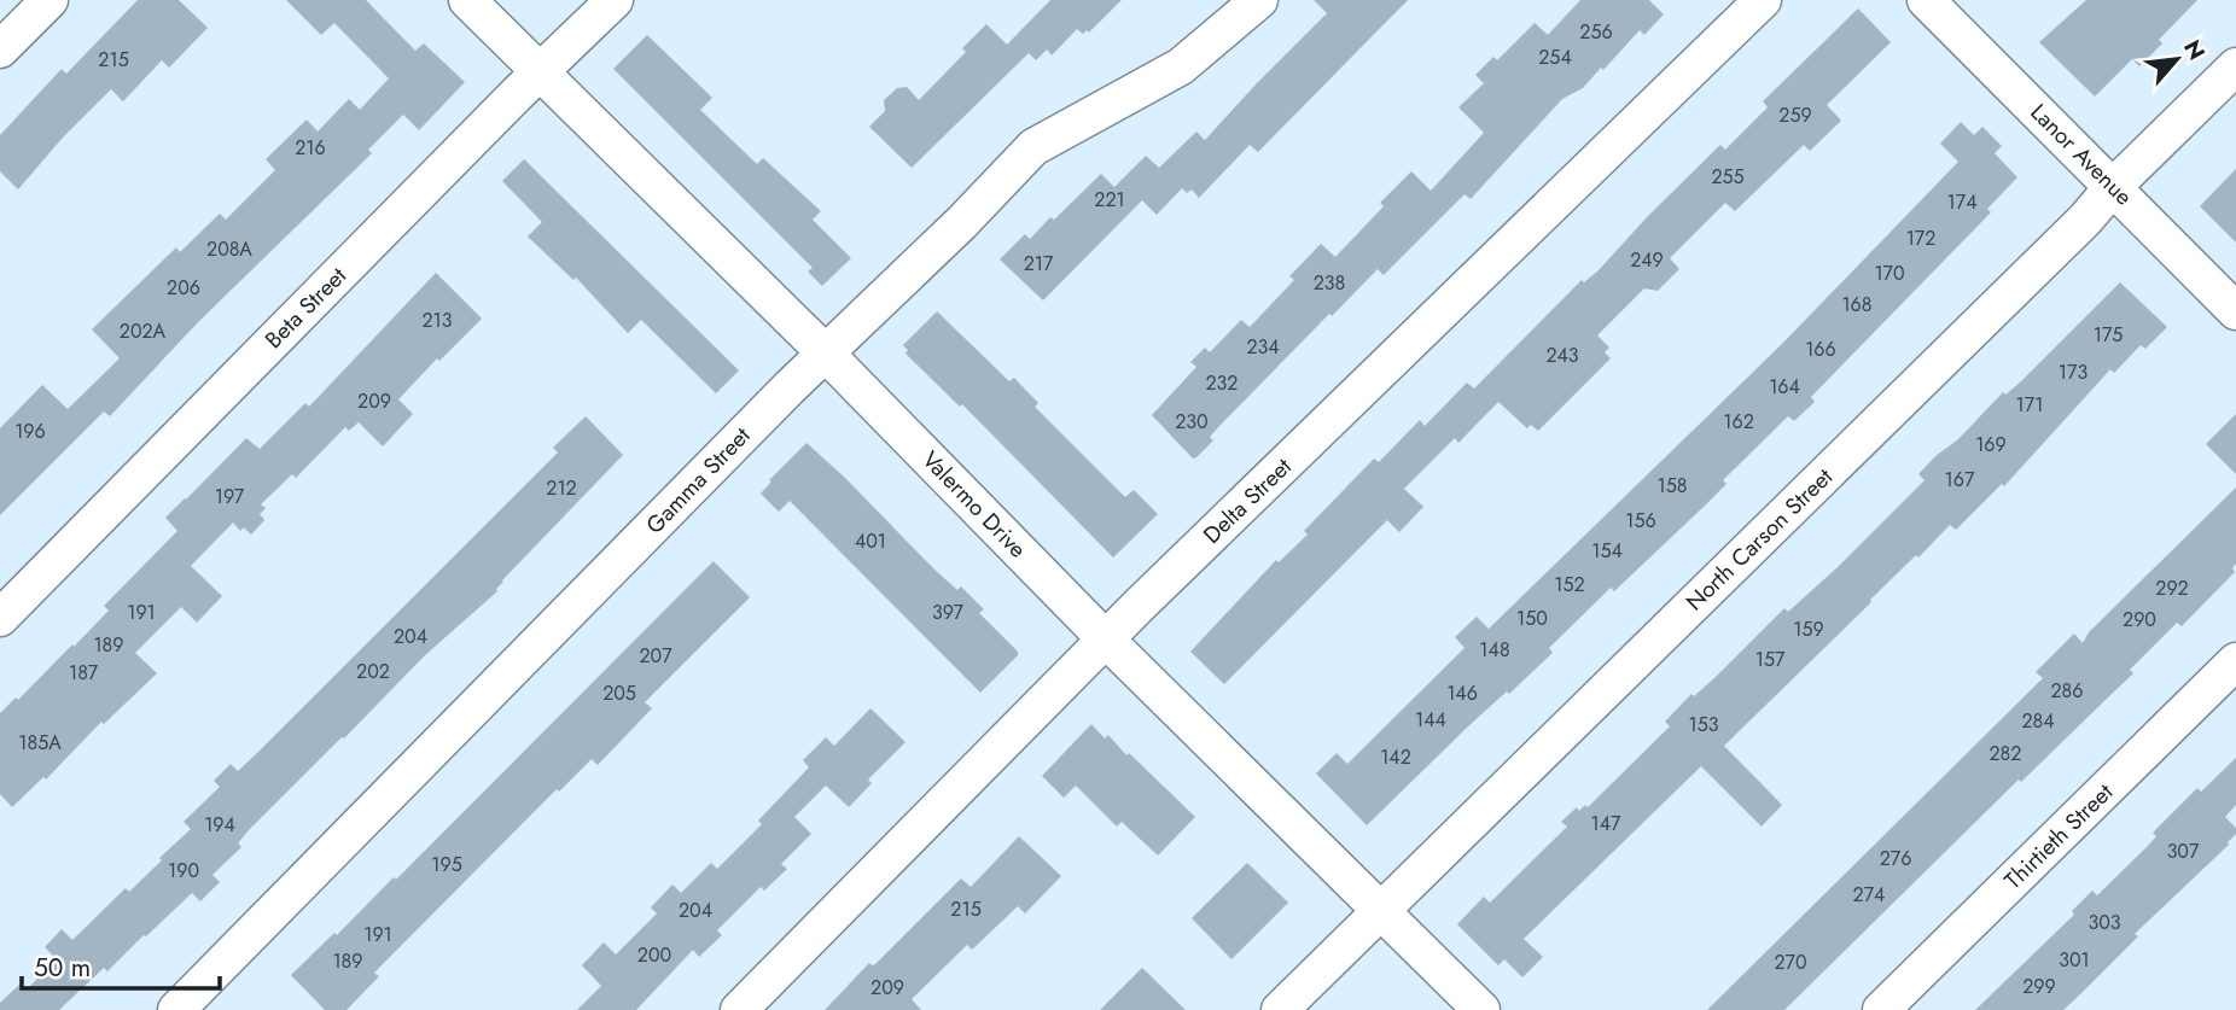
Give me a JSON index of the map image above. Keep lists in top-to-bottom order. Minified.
{"streets":{"street":["Lanor Avenue","Beta Street","Gamma Street","Delta Street","Valermo Drive","North Carson Street","Thirtieth Street"]},"crossings":[["Lanor Avenue","North Carson Street"],["Beta Street","Valermo Drive"],["Gamma Street","Valermo Drive"],["Delta Street","Valermo Drive"],["Valermo Drive","North Carson Street"]],"house_numbers":["256","254","215","259","216","255","221","174","172","208A","249","217","170","238","206","168","213","202A","175","234","166","243","173","232","164","209","171","230","162","196","169","167","158","212","197","156","401","154","152","292","191","397","150","290","159","204","189","148","207","157","202","187","286","205","146","144","284","153","185A","282","142","147","194","307","276","195","190","274","215","204","303","191","200","301","189","270","299","209"],"scale_bar":"50 m","north":"top right"}
